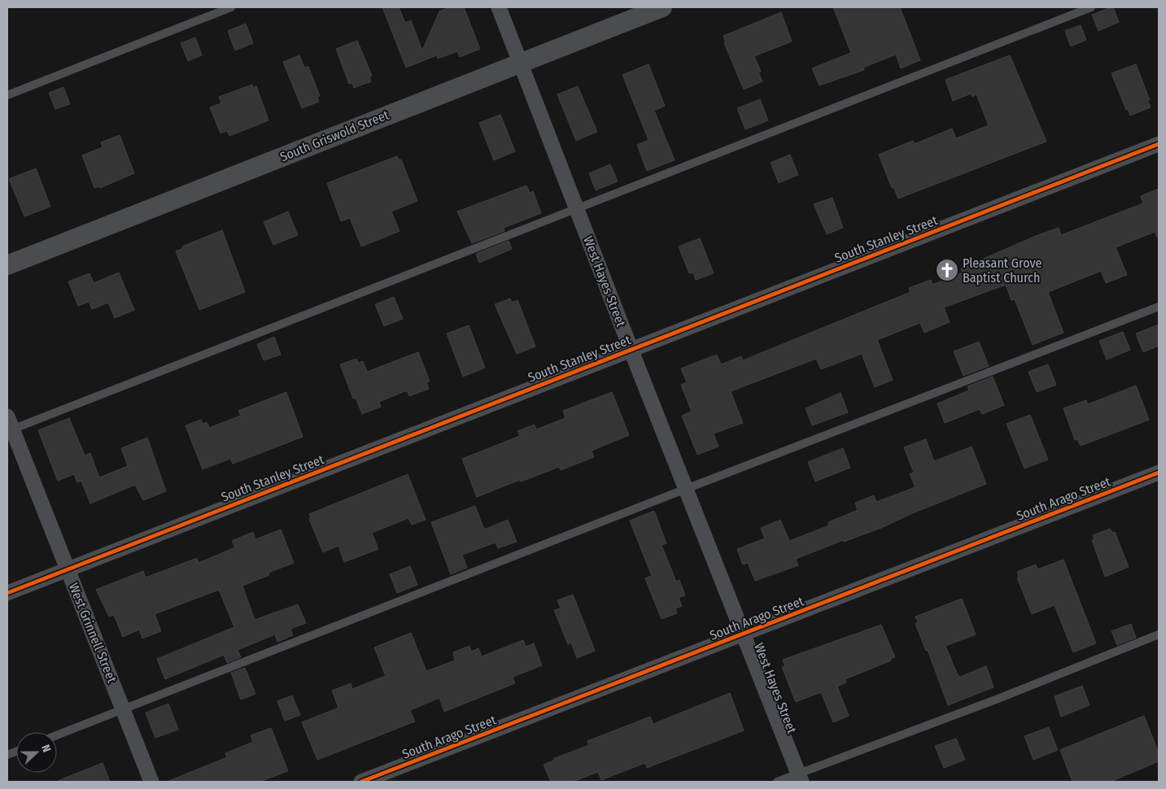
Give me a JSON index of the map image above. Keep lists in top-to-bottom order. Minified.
{"streets":{"street":["South Griswold Street","South Stanley Street","West Hayes Street","South Arago Street","West Grinnell Street"]},"crossings":[["South Griswold Street","West Hayes Street"],["South Stanley Street","West Hayes Street"],["South Stanley Street","West Grinnell Street"],["West Hayes Street","South Arago Street"]],"places":{"church":["Pleasant Grove Baptist Church"]},"north":"right"}
